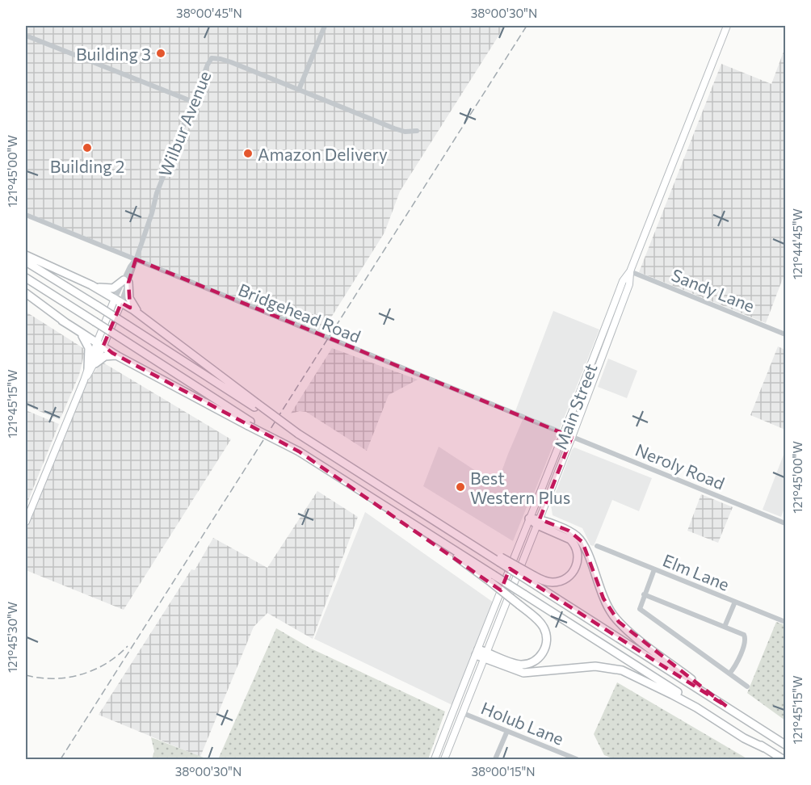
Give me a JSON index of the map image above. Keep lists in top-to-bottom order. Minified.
{"streets":{"main road":["Wilbur Avenue","Main Street"],"street":["Sandy Lane","Bridgehead Road","Neroly Road","Elm Lane","Holub Lane"]},"crossings":[["Wilbur Avenue","Bridgehead Road"],["Sandy Lane","Main Street"],["Bridgehead Road","Main Street"],["Bridgehead Road","Neroly Road"],["Main Street","Neroly Road"],["Main Street","Holub Lane"]],"places":["Building 3","Building 2","Amazon Delivery","Best Western Plus"],"coordinates":["38°00'45\"N","38°00'30\"N","121°45'00\"W","121°44'45\"W","121°45'15\"W","121°45'30\"W","38°00'15\"N"]}
